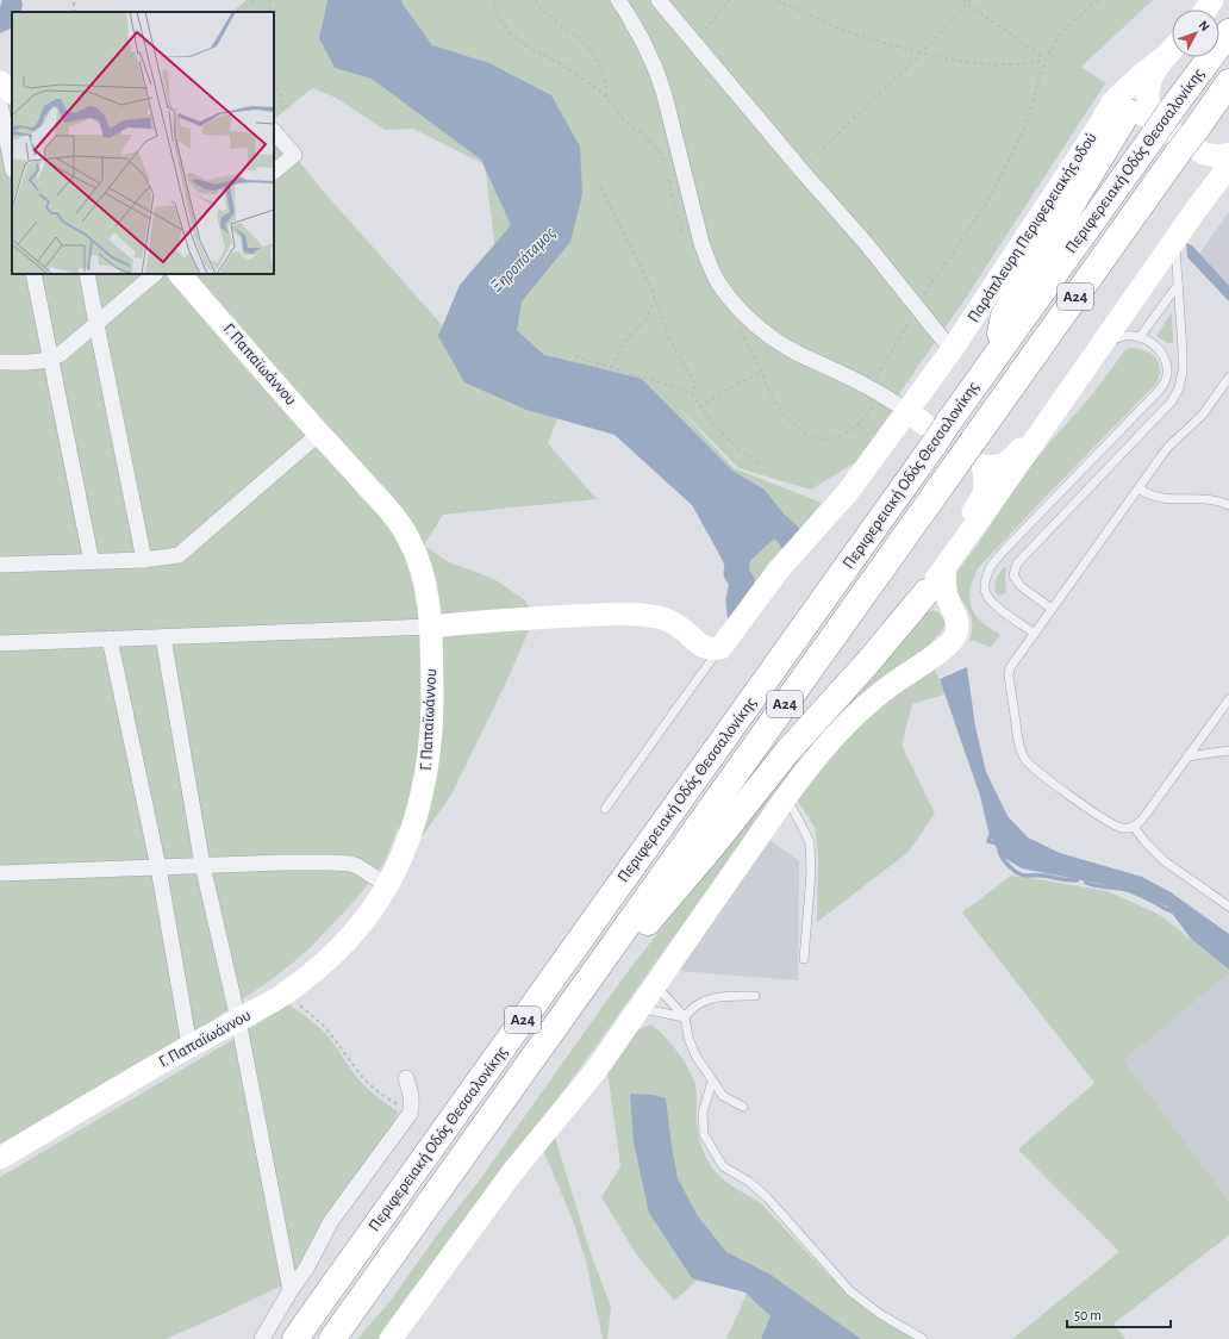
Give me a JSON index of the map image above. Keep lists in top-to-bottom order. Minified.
{"streets":{"highway":["Περιφερειακή Οδός Θεσσαλονίκης","Α24"],"street":["Παράπλευρη Περιφερειακής οδού","Γ. Παπαϊωάννου"]},"crossings":[["Περιφερειακή Οδός Θεσσαλονίκης","Παράπλευρη Περιφερειακής οδού"]],"water":["Ξηροπόταμος"],"scale_bar":"50 m","north":"top right"}
